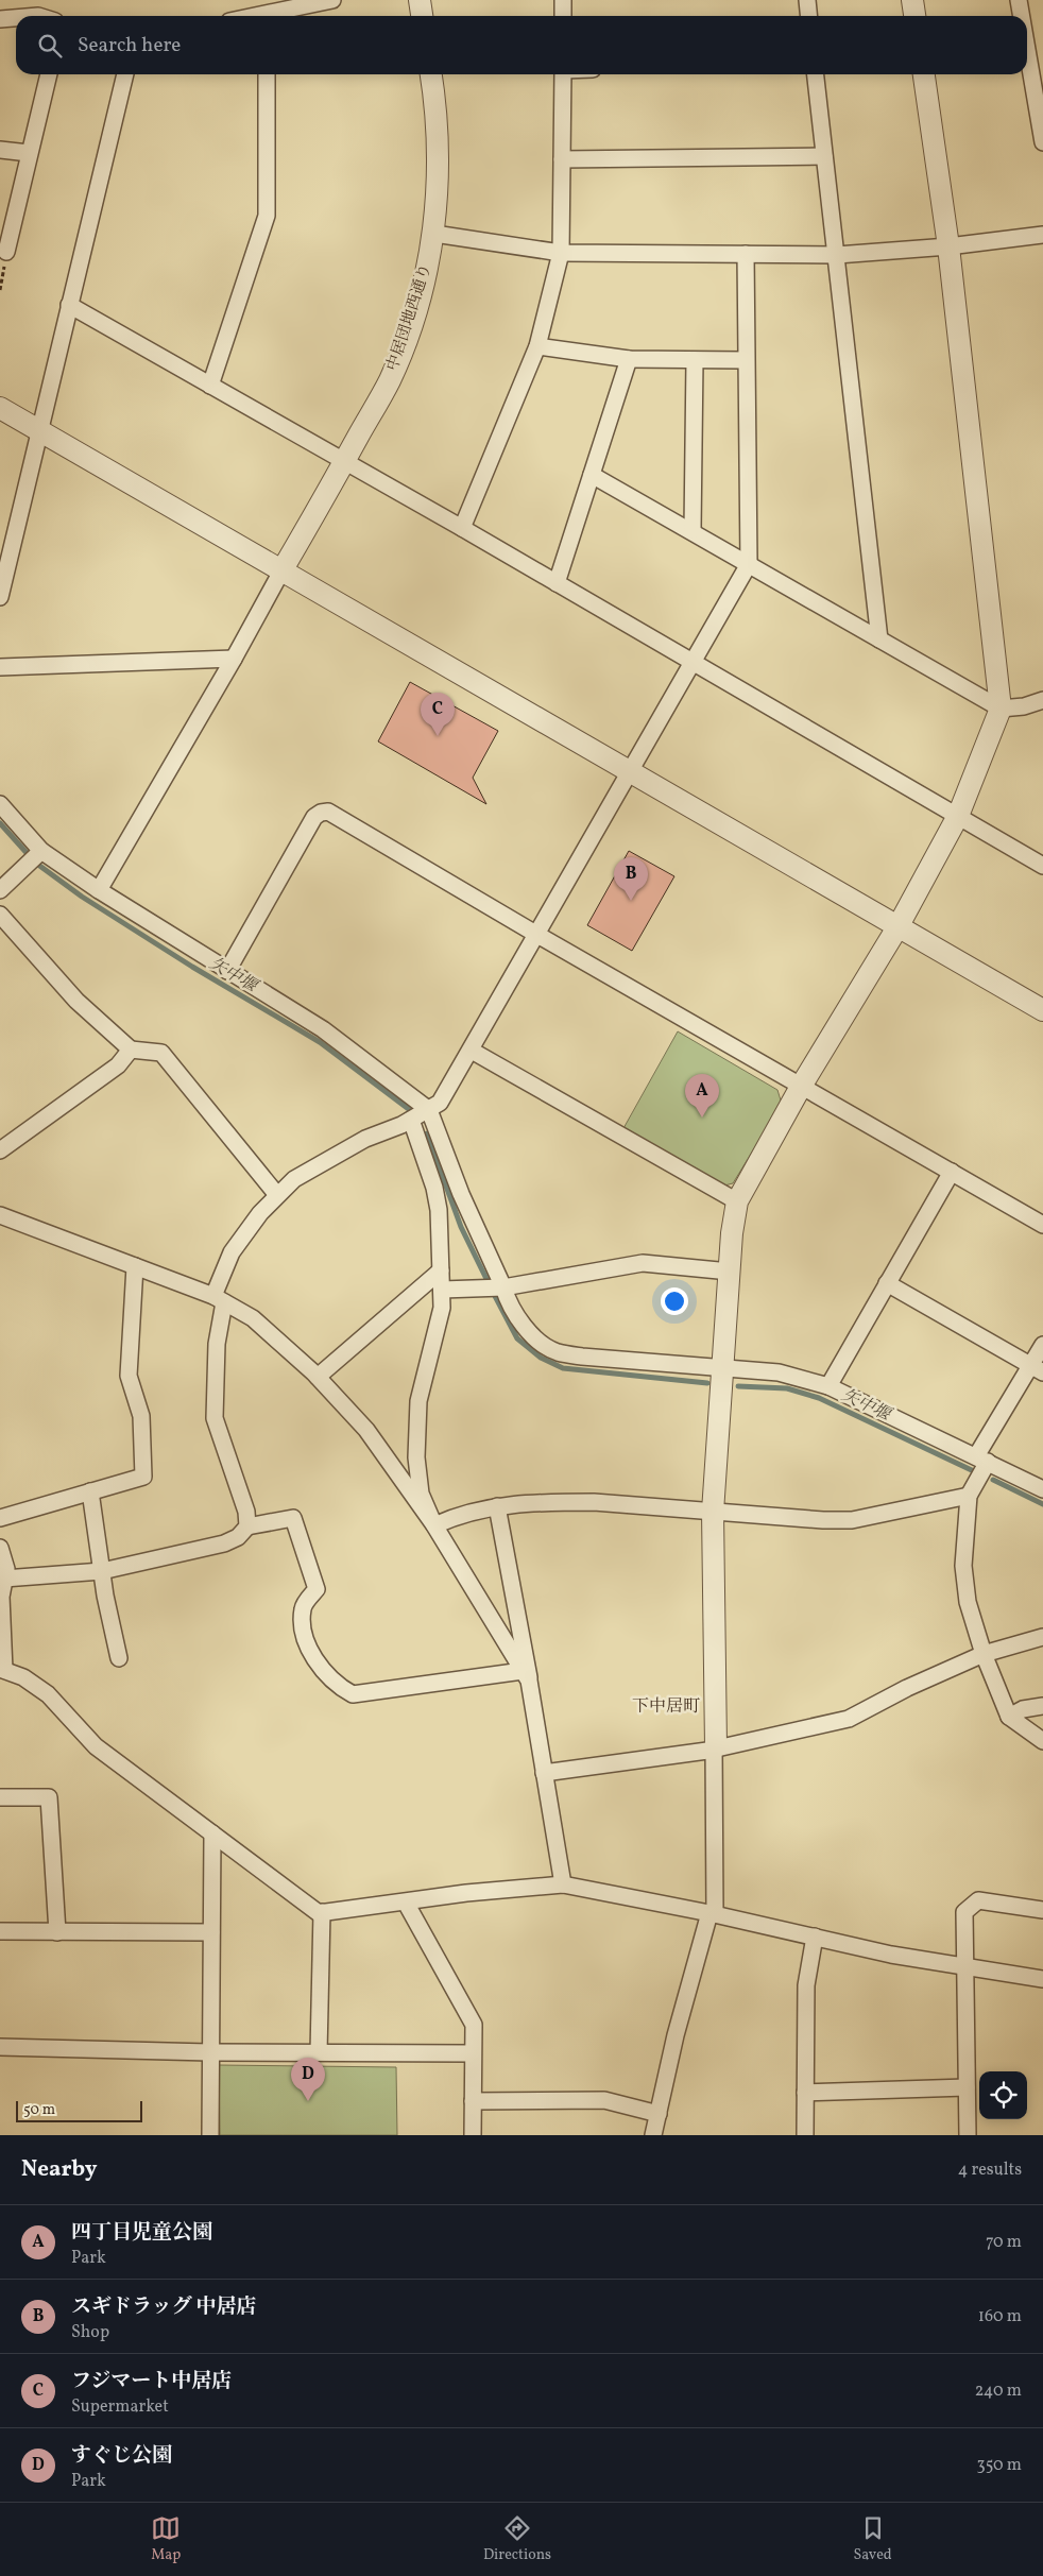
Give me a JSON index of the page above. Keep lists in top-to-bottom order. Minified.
{"streets":{"street":["中居団地西通り"]},"districts":["下中居町"],"water":["矢中堰"],"scale_bar":"50 m","page":{"search":"Search here","pins":["C","B","A","D"],"scale":"50 m","heading":["Nearby","4 results"],"list":[{"mark":"A","name":"四丁目児童公園","note":"Park","value":"70 m"},{"mark":"B","name":"スギドラッグ 中居店","note":"Shop","value":"160 m"},{"mark":"C","name":"フジマート中居店","note":"Supermarket","value":"240 m"},{"mark":"D","name":"すぐじ公園","note":"Park","value":"350 m"}],"nav":["Map","Directions","Saved"]}}
